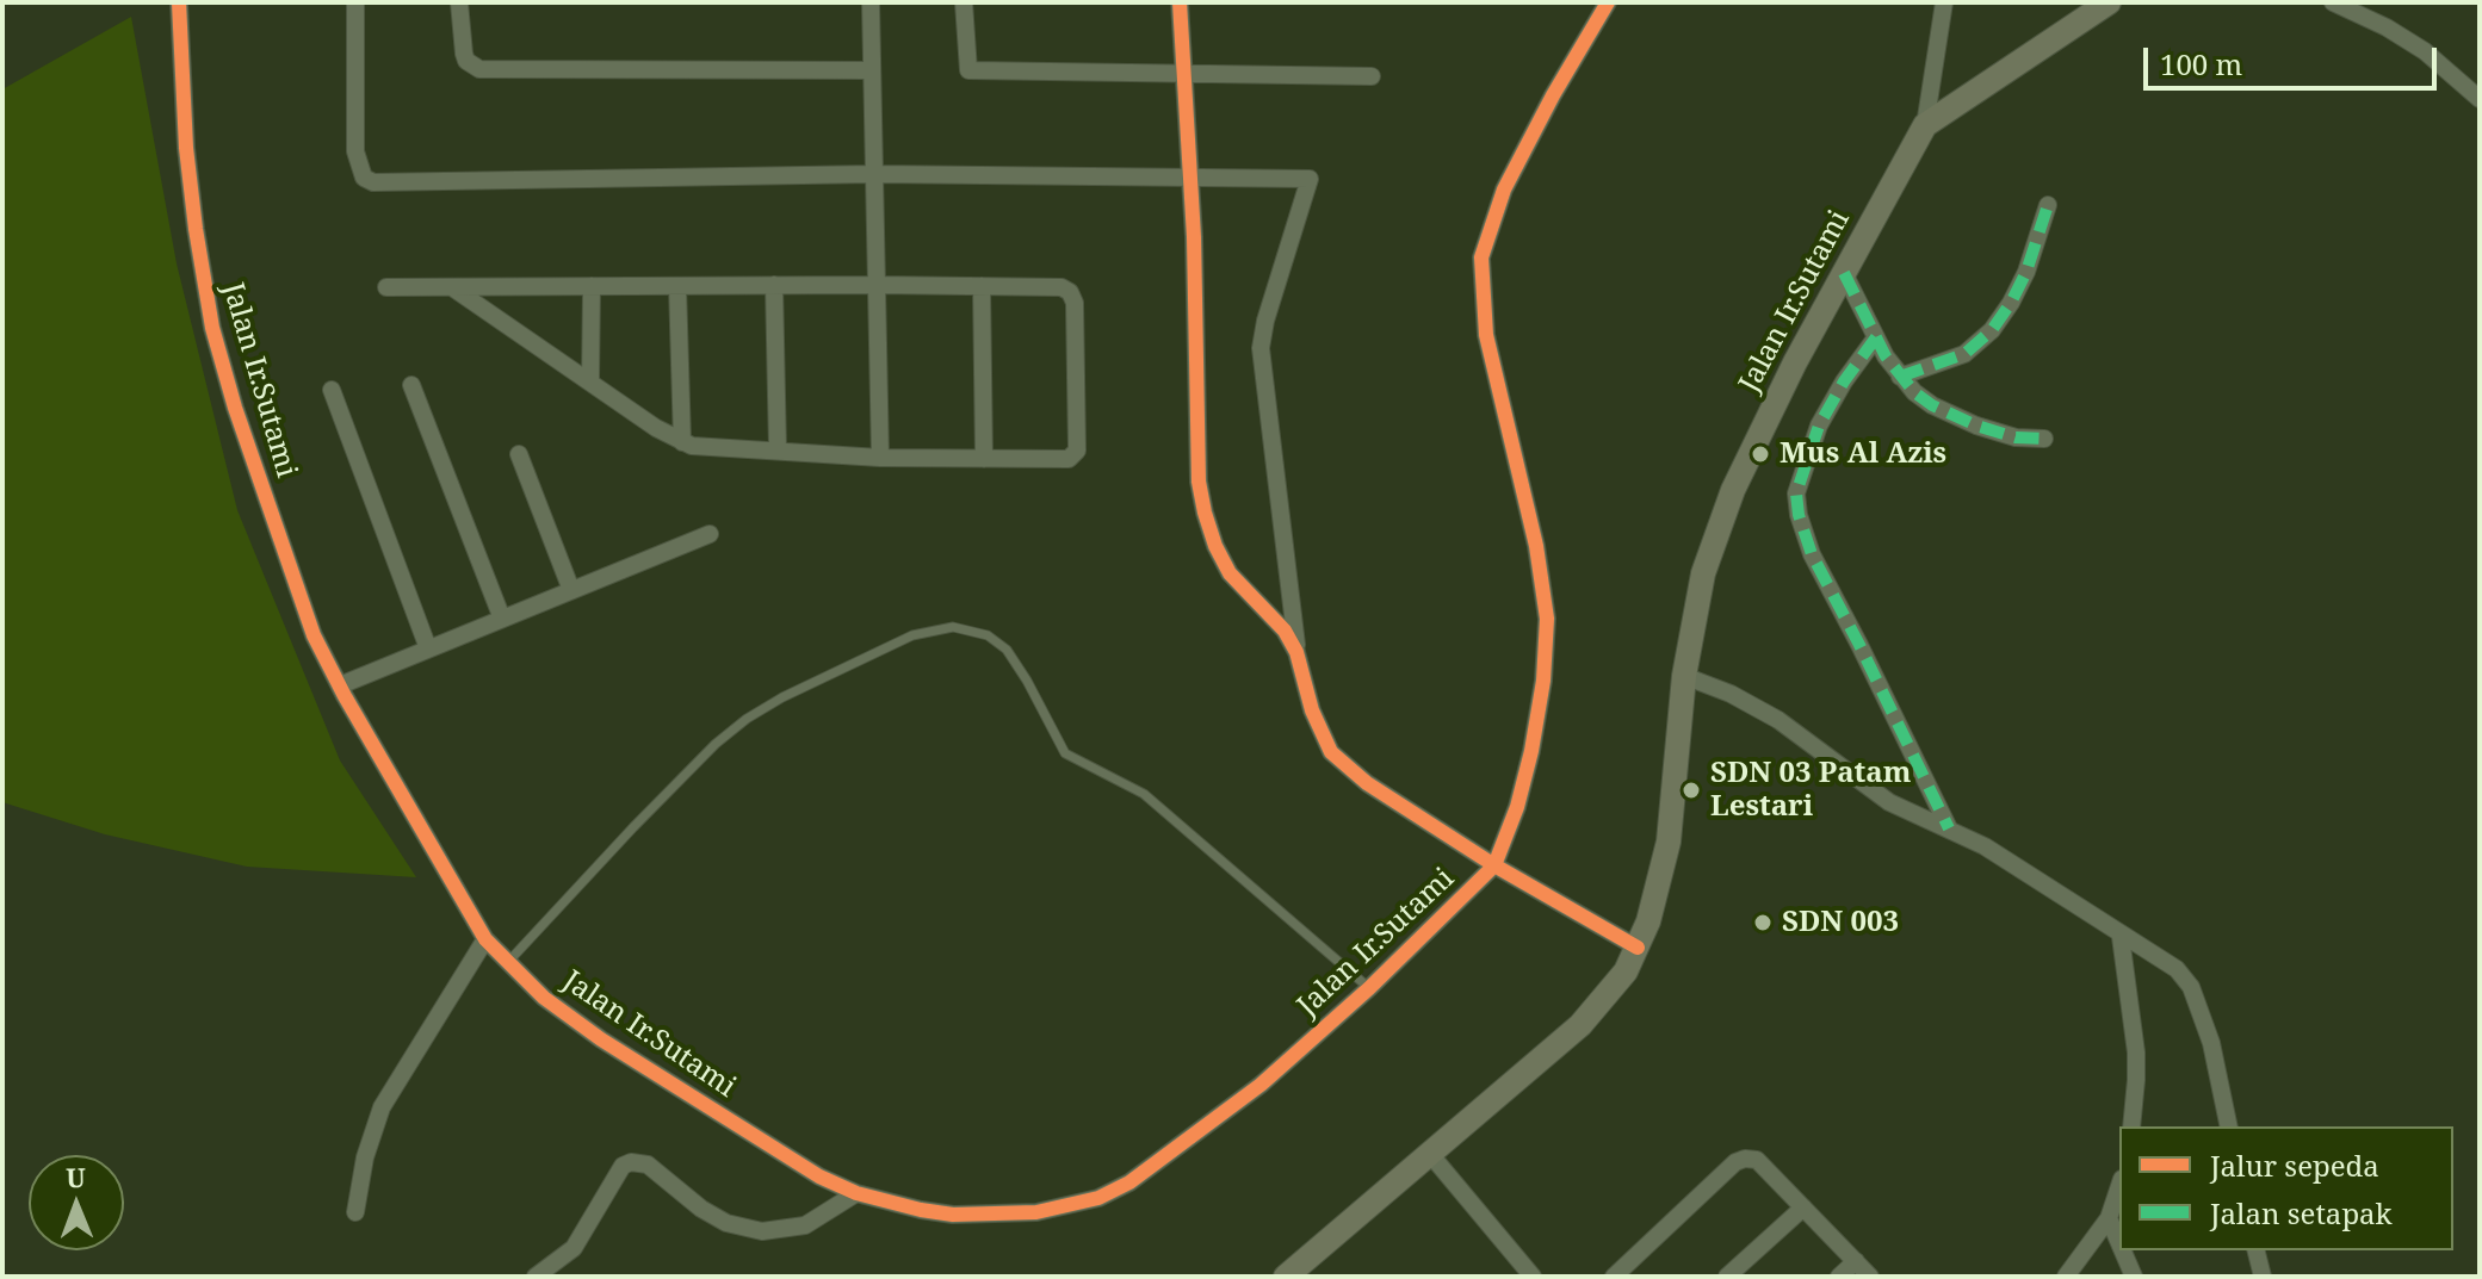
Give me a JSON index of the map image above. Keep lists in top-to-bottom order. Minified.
{"streets":{"street":["Jalan Ir.Sutami"]},"places":["Mus Al Azis","SDN 03 Patam Lestari","SDN 003"],"legend":["Jalur sepeda","Jalan setapak"],"scale_bar":"100 m","north":"top"}
